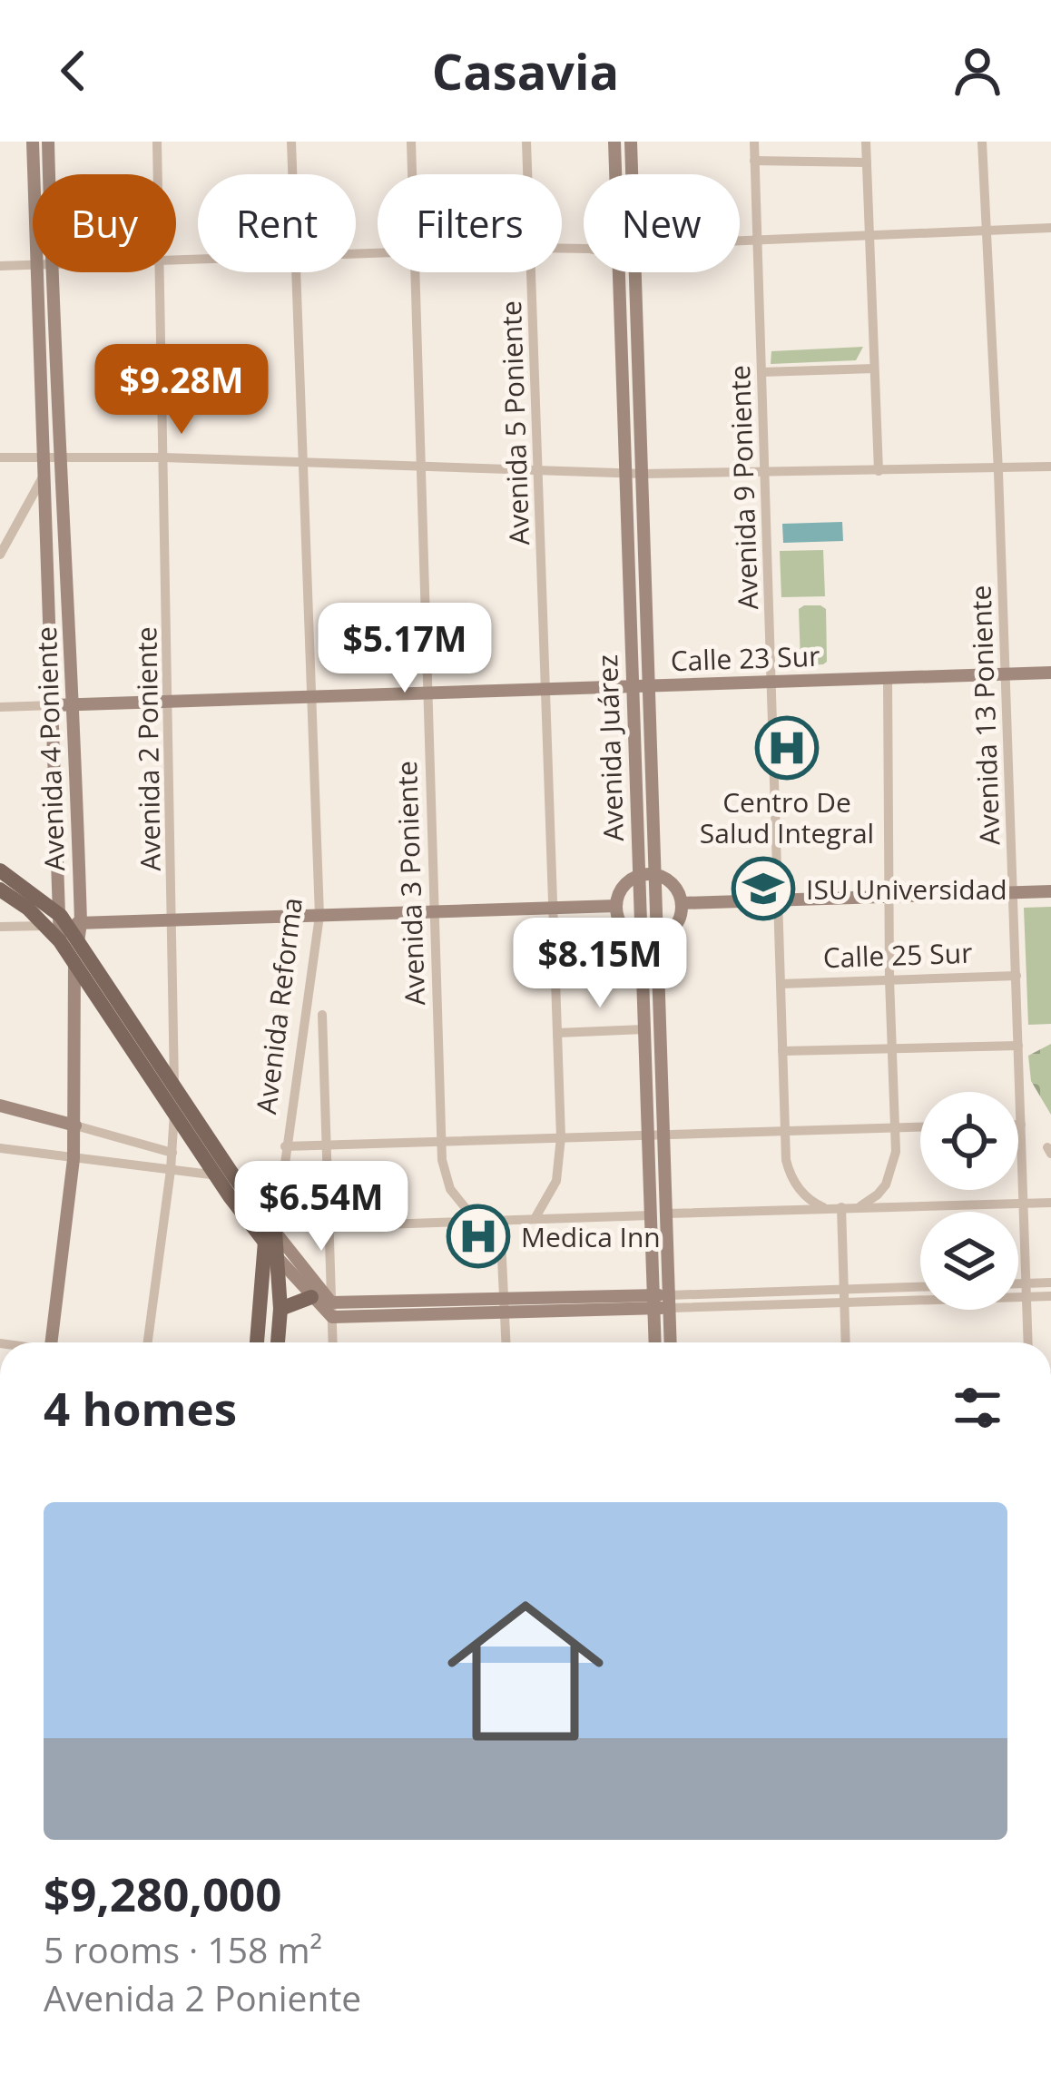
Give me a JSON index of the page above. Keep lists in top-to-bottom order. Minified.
{"streets":{"main road":["Calle 23 Sur","Avenida Juárez","Avenida 4 Poniente","Avenida Reforma"],"street":["Avenida 5 Poniente","Avenida 9 Poniente","Avenida 13 Poniente","Avenida 2 Poniente","Avenida 3 Poniente","Calle 25 Sur"]},"crossings":[["Avenida 5 Poniente","Calle 23 Sur"],["Avenida 9 Poniente","Calle 23 Sur"],["Avenida 9 Poniente","Calle 25 Sur"],["Calle 23 Sur","Avenida 13 Poniente"],["Calle 23 Sur","Avenida Juárez"],["Calle 23 Sur","Avenida 4 Poniente"],["Calle 23 Sur","Avenida 2 Poniente"],["Calle 23 Sur","Avenida 3 Poniente"],["Calle 23 Sur","Avenida Reforma"],["Avenida 13 Poniente","Calle 25 Sur"]],"places":{"hospital":["Centro De Salud Integral","Medica Inn"],"school or university":["ISU Universidad"]},"page":{"header":"Casavia","chip":["Buy","Rent","Filters","New"],"price":["$9.28M","$5.17M","$8.15M","$6.54M"],"heading":"4 homes","list":[{"name":"$9,280,000","note":"5 rooms · 158 m² · Avenida 2 Poniente"}]}}
